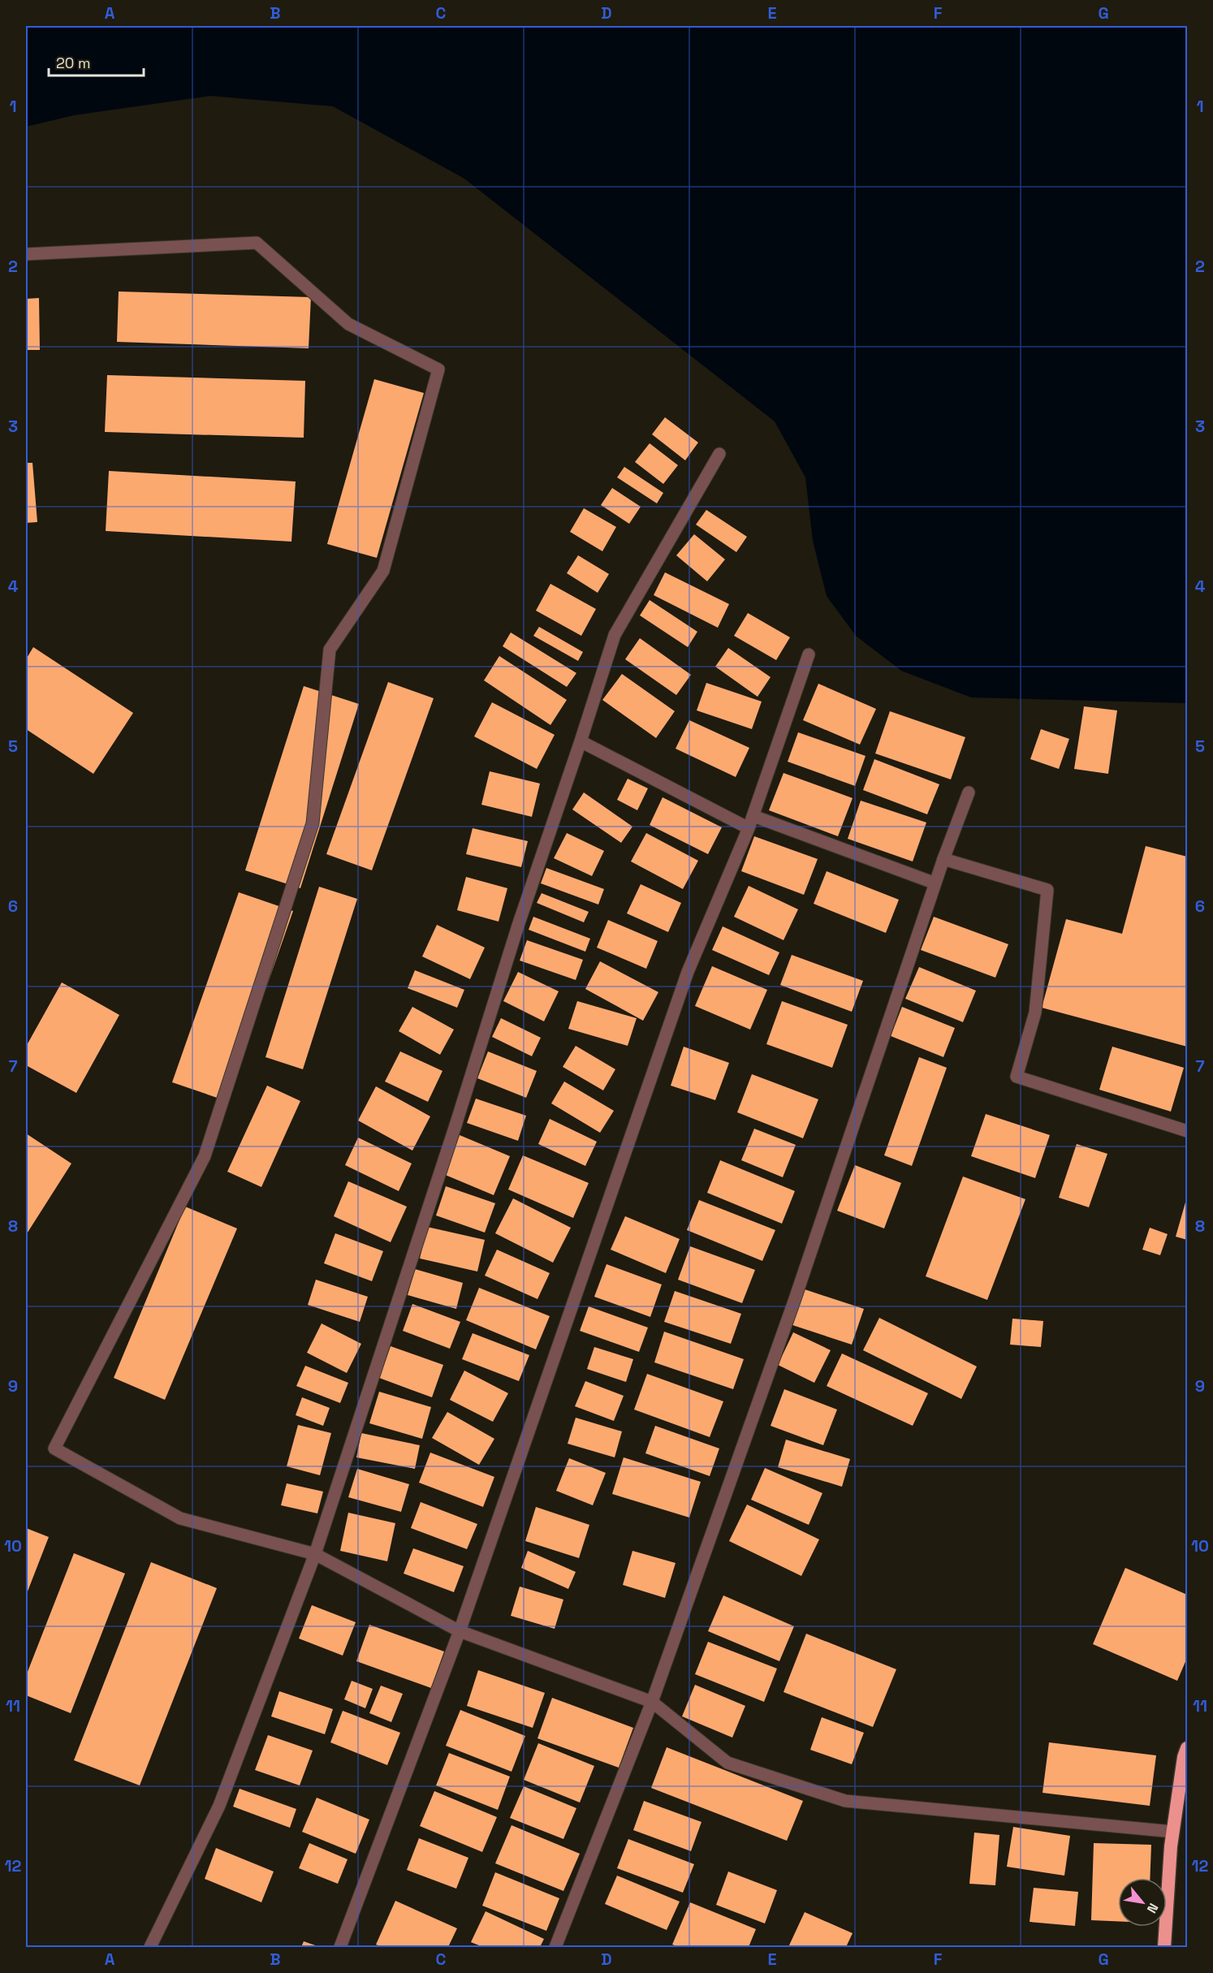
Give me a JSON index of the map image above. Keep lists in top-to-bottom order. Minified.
{"scale_bar":"20 m","north":"bottom right","grid":{"columns":["A","B","C","D","E","F","G"],"rows":["1","2","3","4","5","6","7","8","9","10","11","12"]}}
